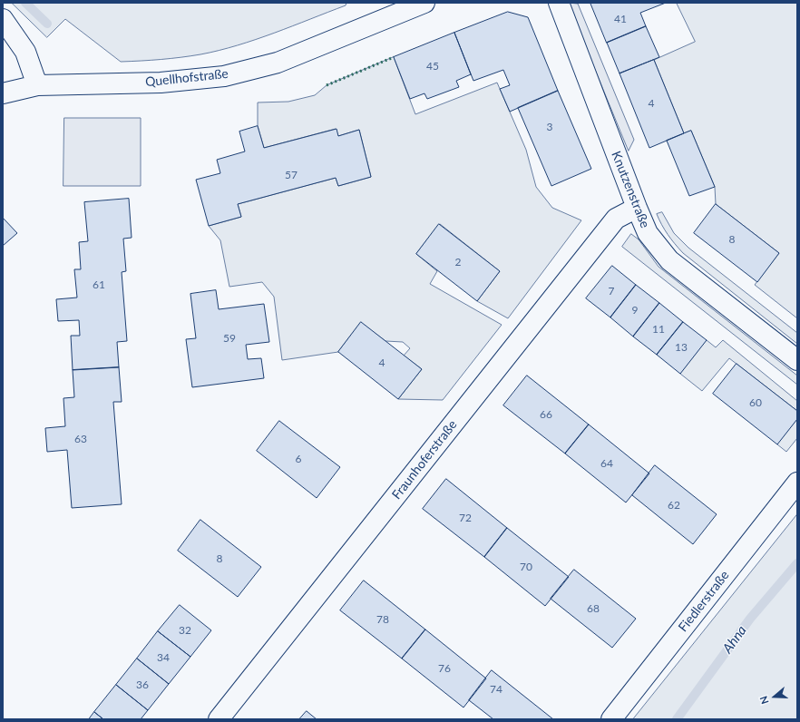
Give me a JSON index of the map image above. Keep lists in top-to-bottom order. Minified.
{"streets":{"street":["Quellhofstraße","Knutzenstraße","Fraunhoferstraße","Fiedlerstraße"]},"crossings":[["Knutzenstraße","Fraunhoferstraße"]],"water":["Ahna"],"house_numbers":["41","45","4","3","57","8","2","61","7","9","11","59","13","4","60","66","63","6","64","62","72","8","70","68","78","32","34","76","36","74"],"north":"left"}
